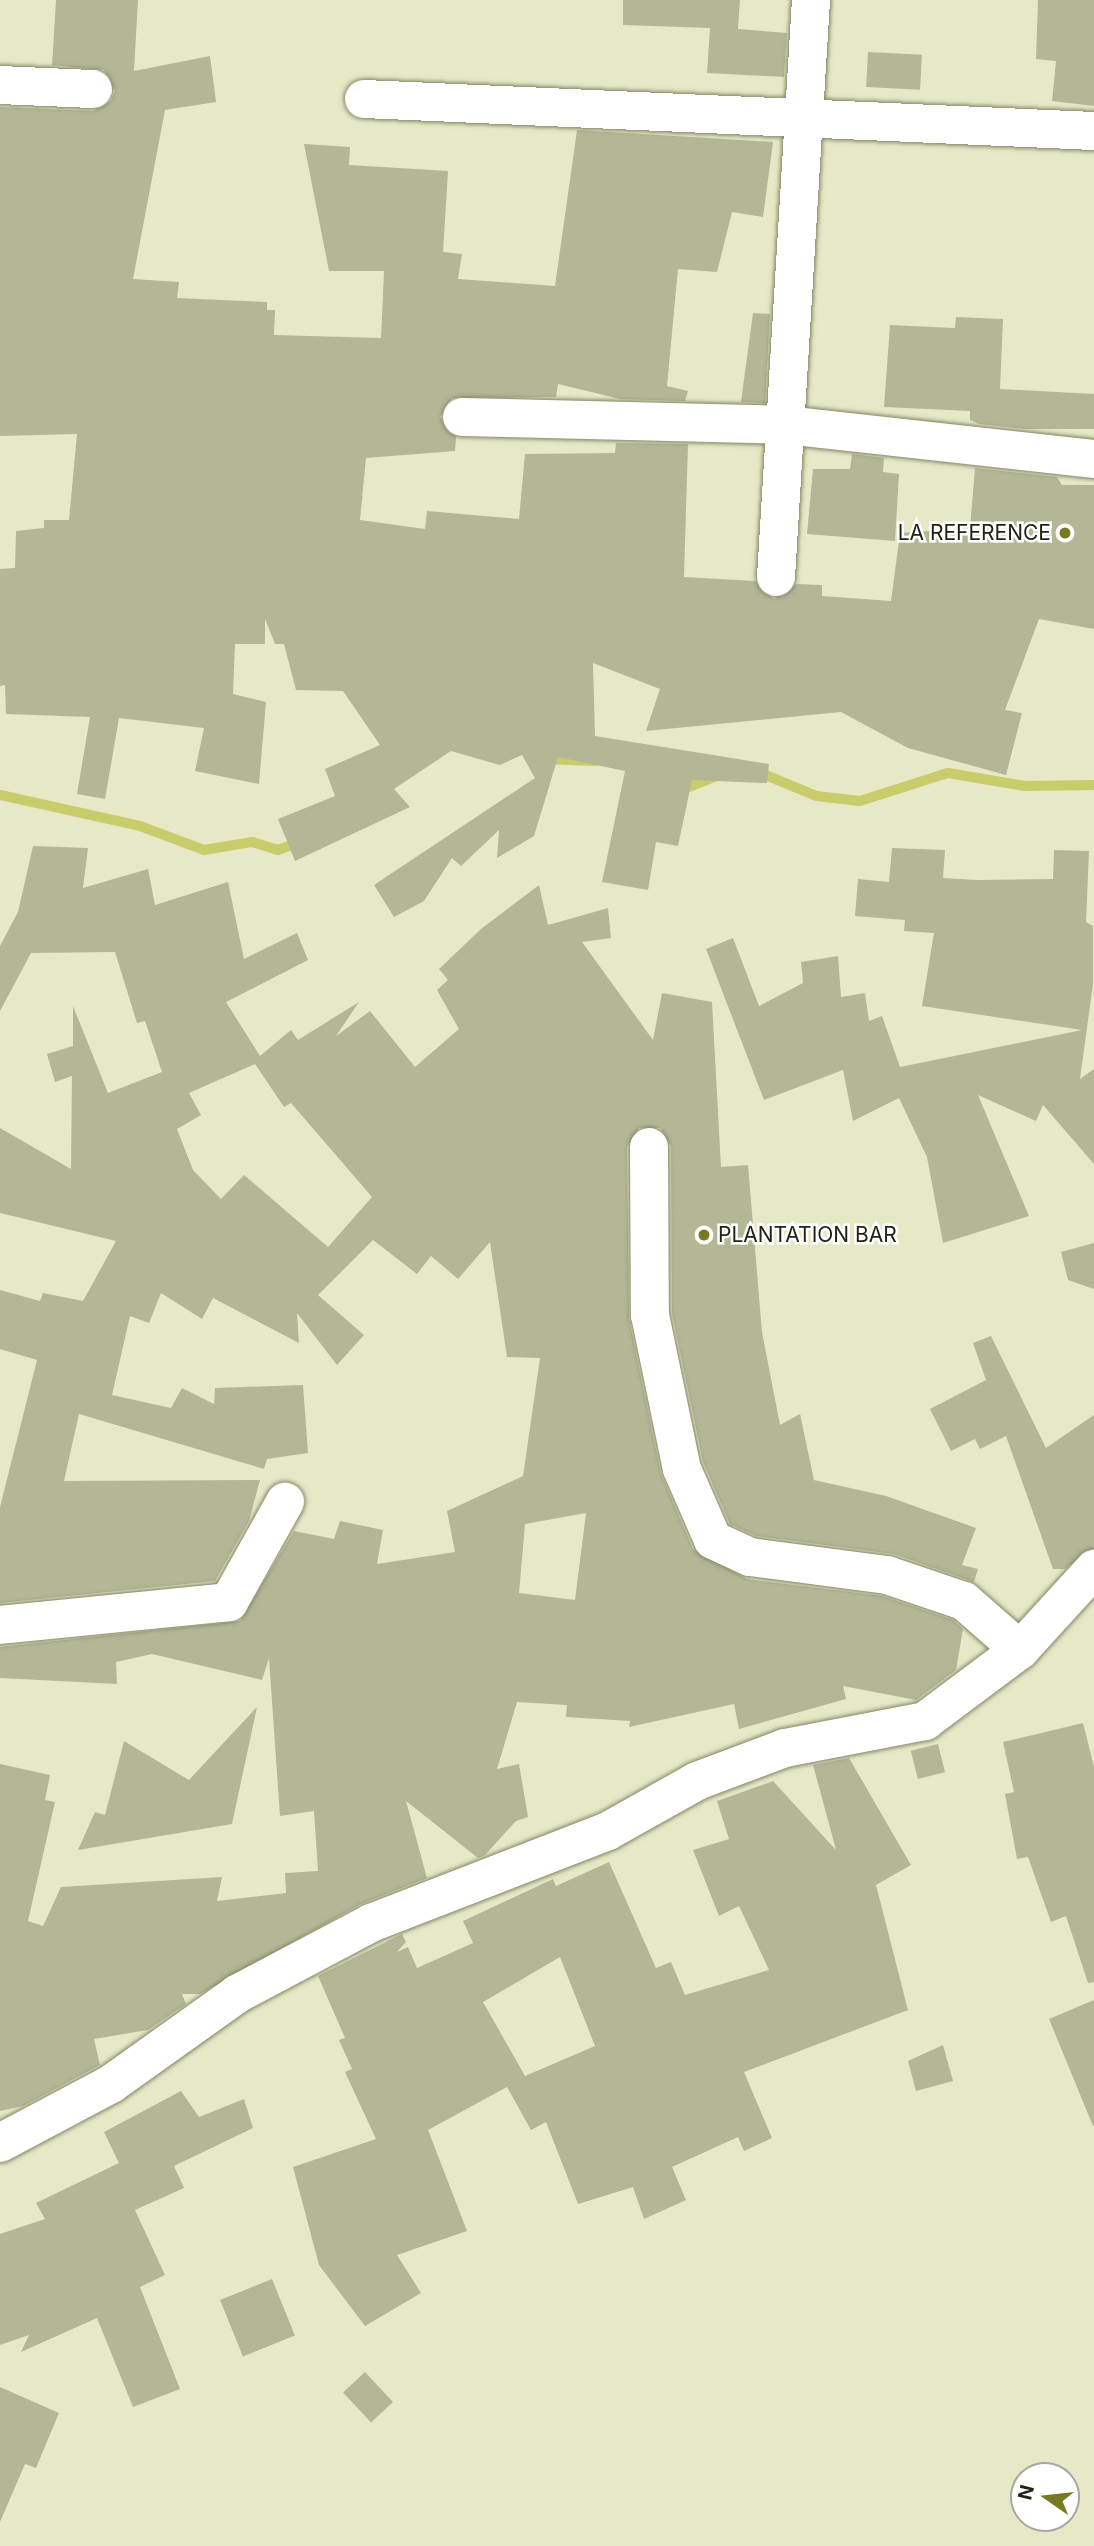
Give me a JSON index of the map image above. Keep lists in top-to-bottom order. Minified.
{"places":["LA REFERENCE","PLANTATION BAR"],"north":"left"}
